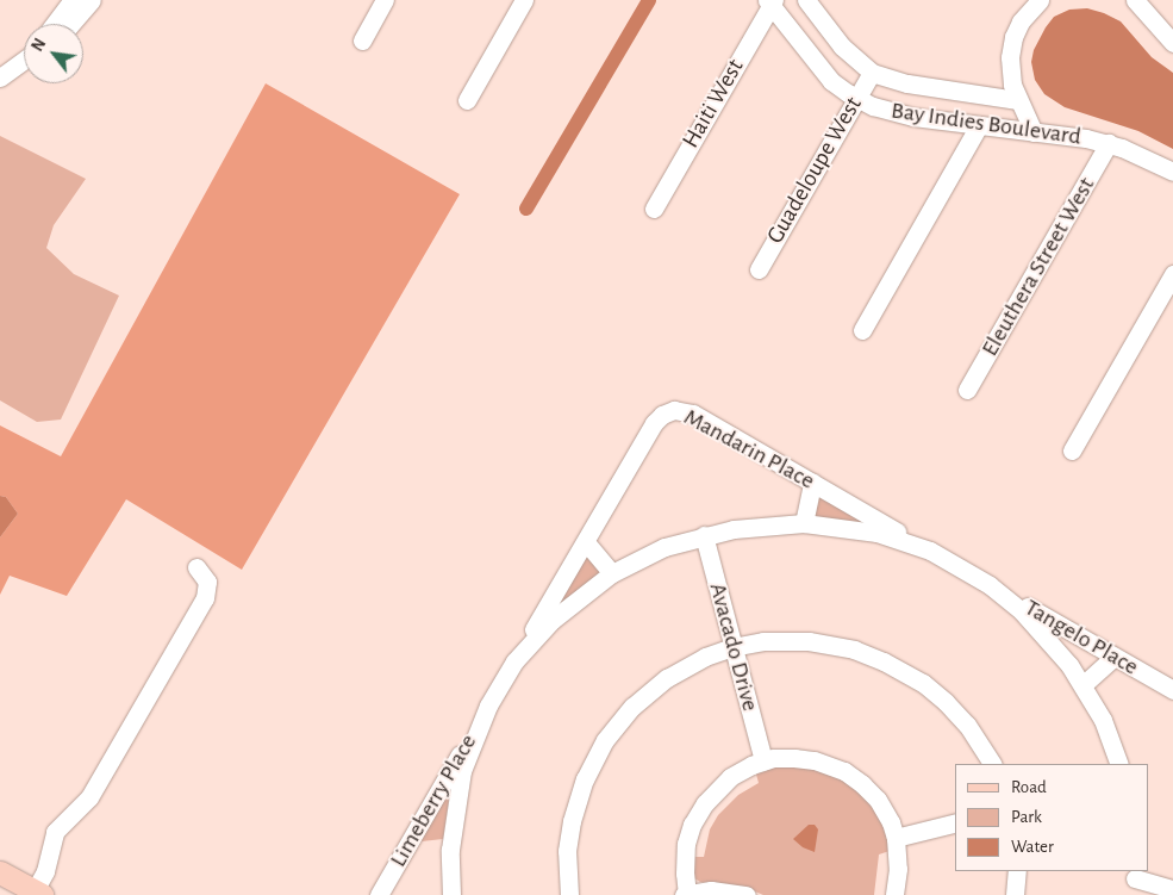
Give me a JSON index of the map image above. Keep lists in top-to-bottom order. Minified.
{"streets":{"street":["Haiti West","Bay Indies Boulevard","Guadeloupe West","Eleuthera Street West","Mandarin Place","Tangelo Place","Avacado Drive","Limeberry Place"]},"crossings":[["Haiti West","Bay Indies Boulevard"],["Bay Indies Boulevard","Guadeloupe West"],["Bay Indies Boulevard","Eleuthera Street West"]],"legend":["Road","Park","Water"],"north":"top left"}
